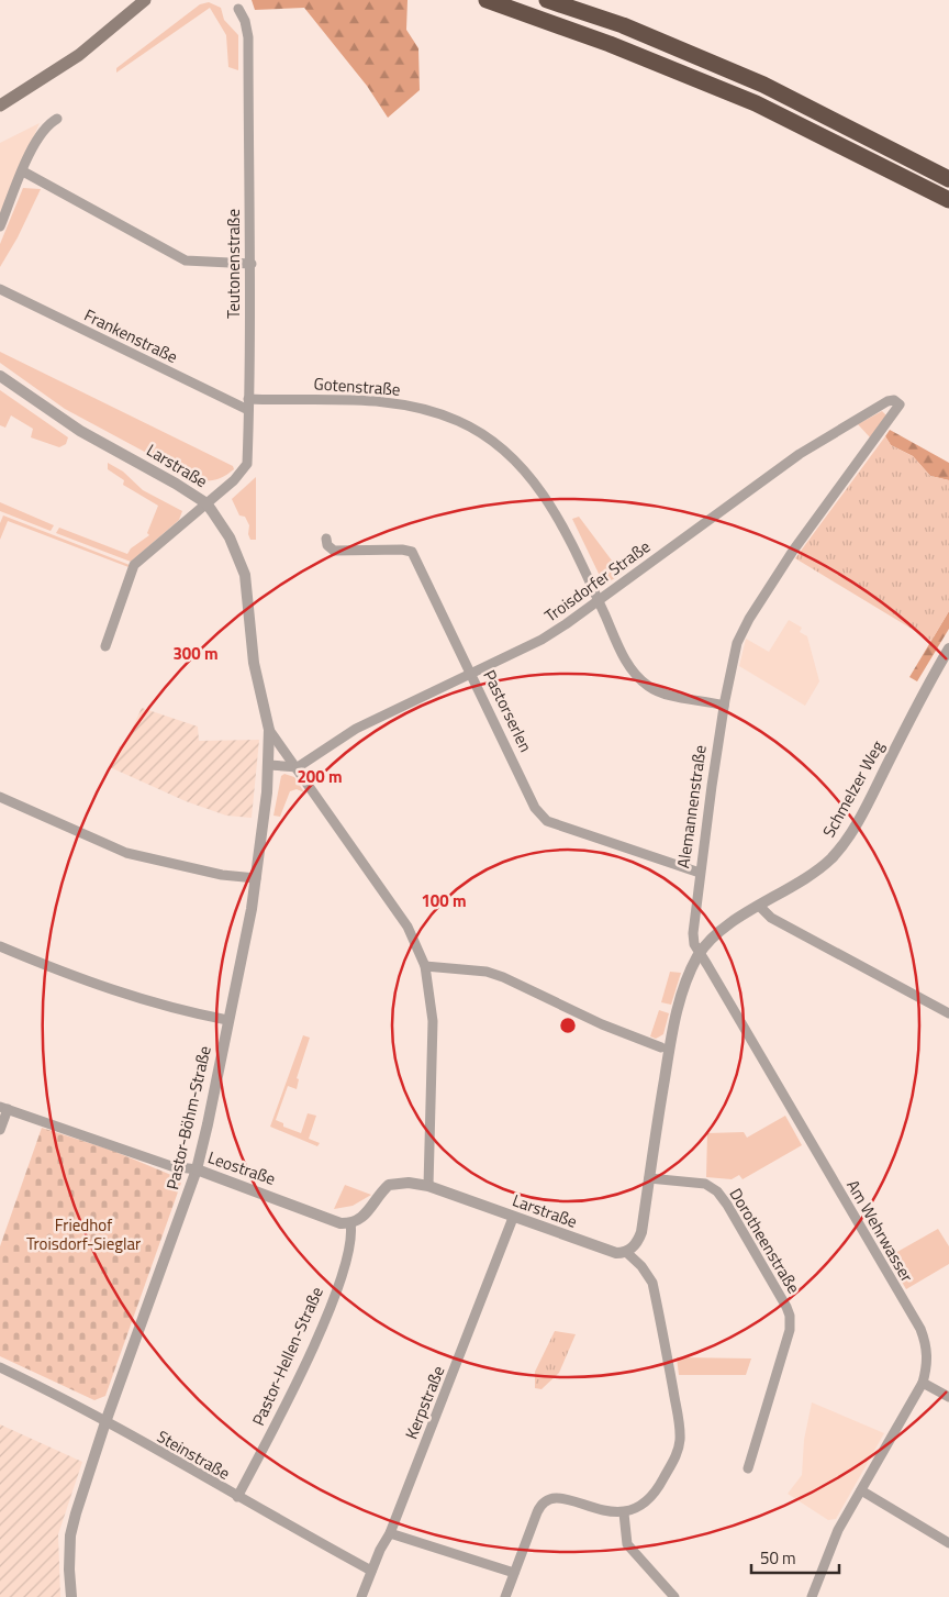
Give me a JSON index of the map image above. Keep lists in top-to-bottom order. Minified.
{"streets":{"street":["Teutonenstraße","Frankenstraße","Gotenstraße","Larstraße","Troisdorfer Straße","Pastorserlen","Schmelzer Weg","Alemannenstraße","Pastor-Böhm-Straße","Leostraße","Am Wehrwasser","Dorotheenstraße","Pastor-Hellen-Straße","Kerpstraße","Steinstraße"]},"crossings":[["Teutonenstraße","Frankenstraße"],["Teutonenstraße","Gotenstraße"],["Teutonenstraße","Larstraße"],["Gotenstraße","Troisdorfer Straße"],["Gotenstraße","Alemannenstraße"],["Larstraße","Troisdorfer Straße"],["Larstraße","Pastor-Böhm-Straße"],["Larstraße","Kerpstraße"],["Troisdorfer Straße","Pastorserlen"],["Troisdorfer Straße","Alemannenstraße"],["Pastorserlen","Alemannenstraße"],["Schmelzer Weg","Alemannenstraße"],["Schmelzer Weg","Am Wehrwasser"],["Alemannenstraße","Am Wehrwasser"],["Pastor-Böhm-Straße","Leostraße"],["Pastor-Böhm-Straße","Steinstraße"],["Leostraße","Pastor-Hellen-Straße"],["Pastor-Hellen-Straße","Steinstraße"],["Kerpstraße","Steinstraße"]],"parks":["Friedhof Troisdorf-Sieglar"],"scale_bar":"50 m","rings":["300 m","200 m","100 m"]}
